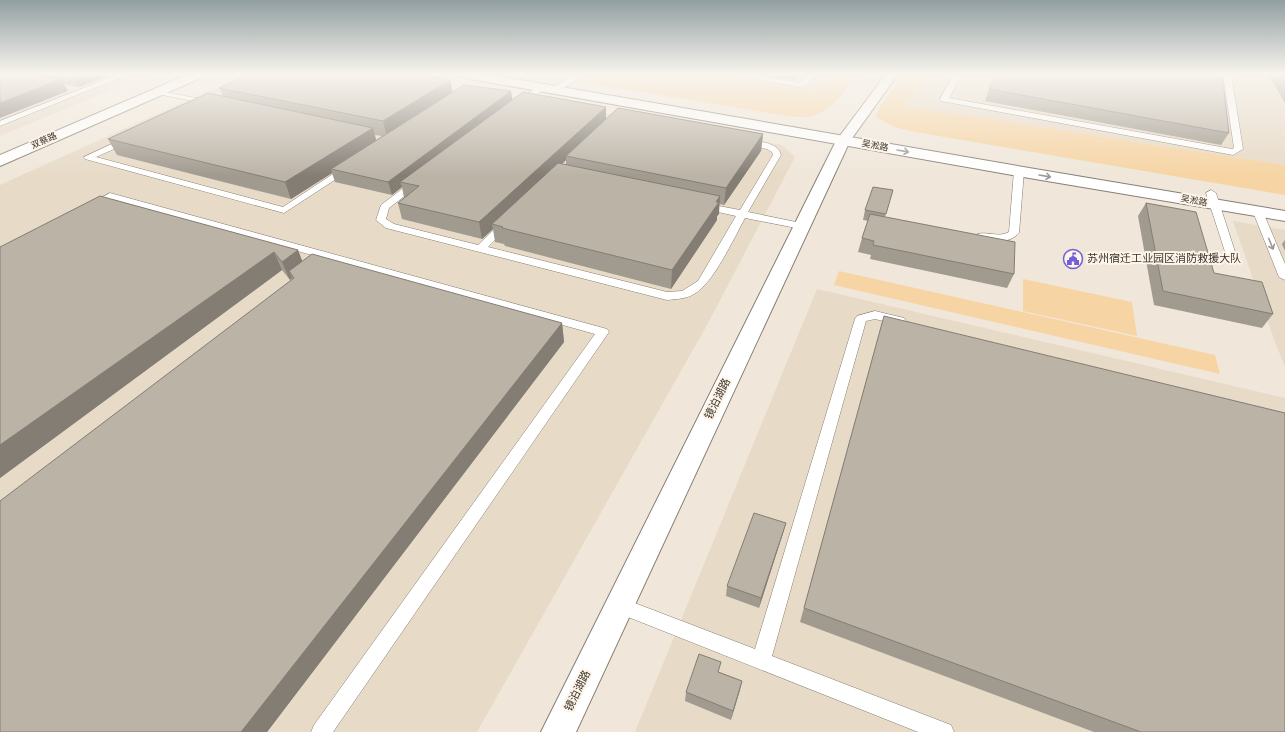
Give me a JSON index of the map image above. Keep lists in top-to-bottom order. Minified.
{"streets":{"main road":["双蔡路","吴淞路","镜泊湖路"]},"crossings":[["吴淞路","镜泊湖路"]],"places":{"public building":["苏州宿迁工业园区消防救援大队"]}}
